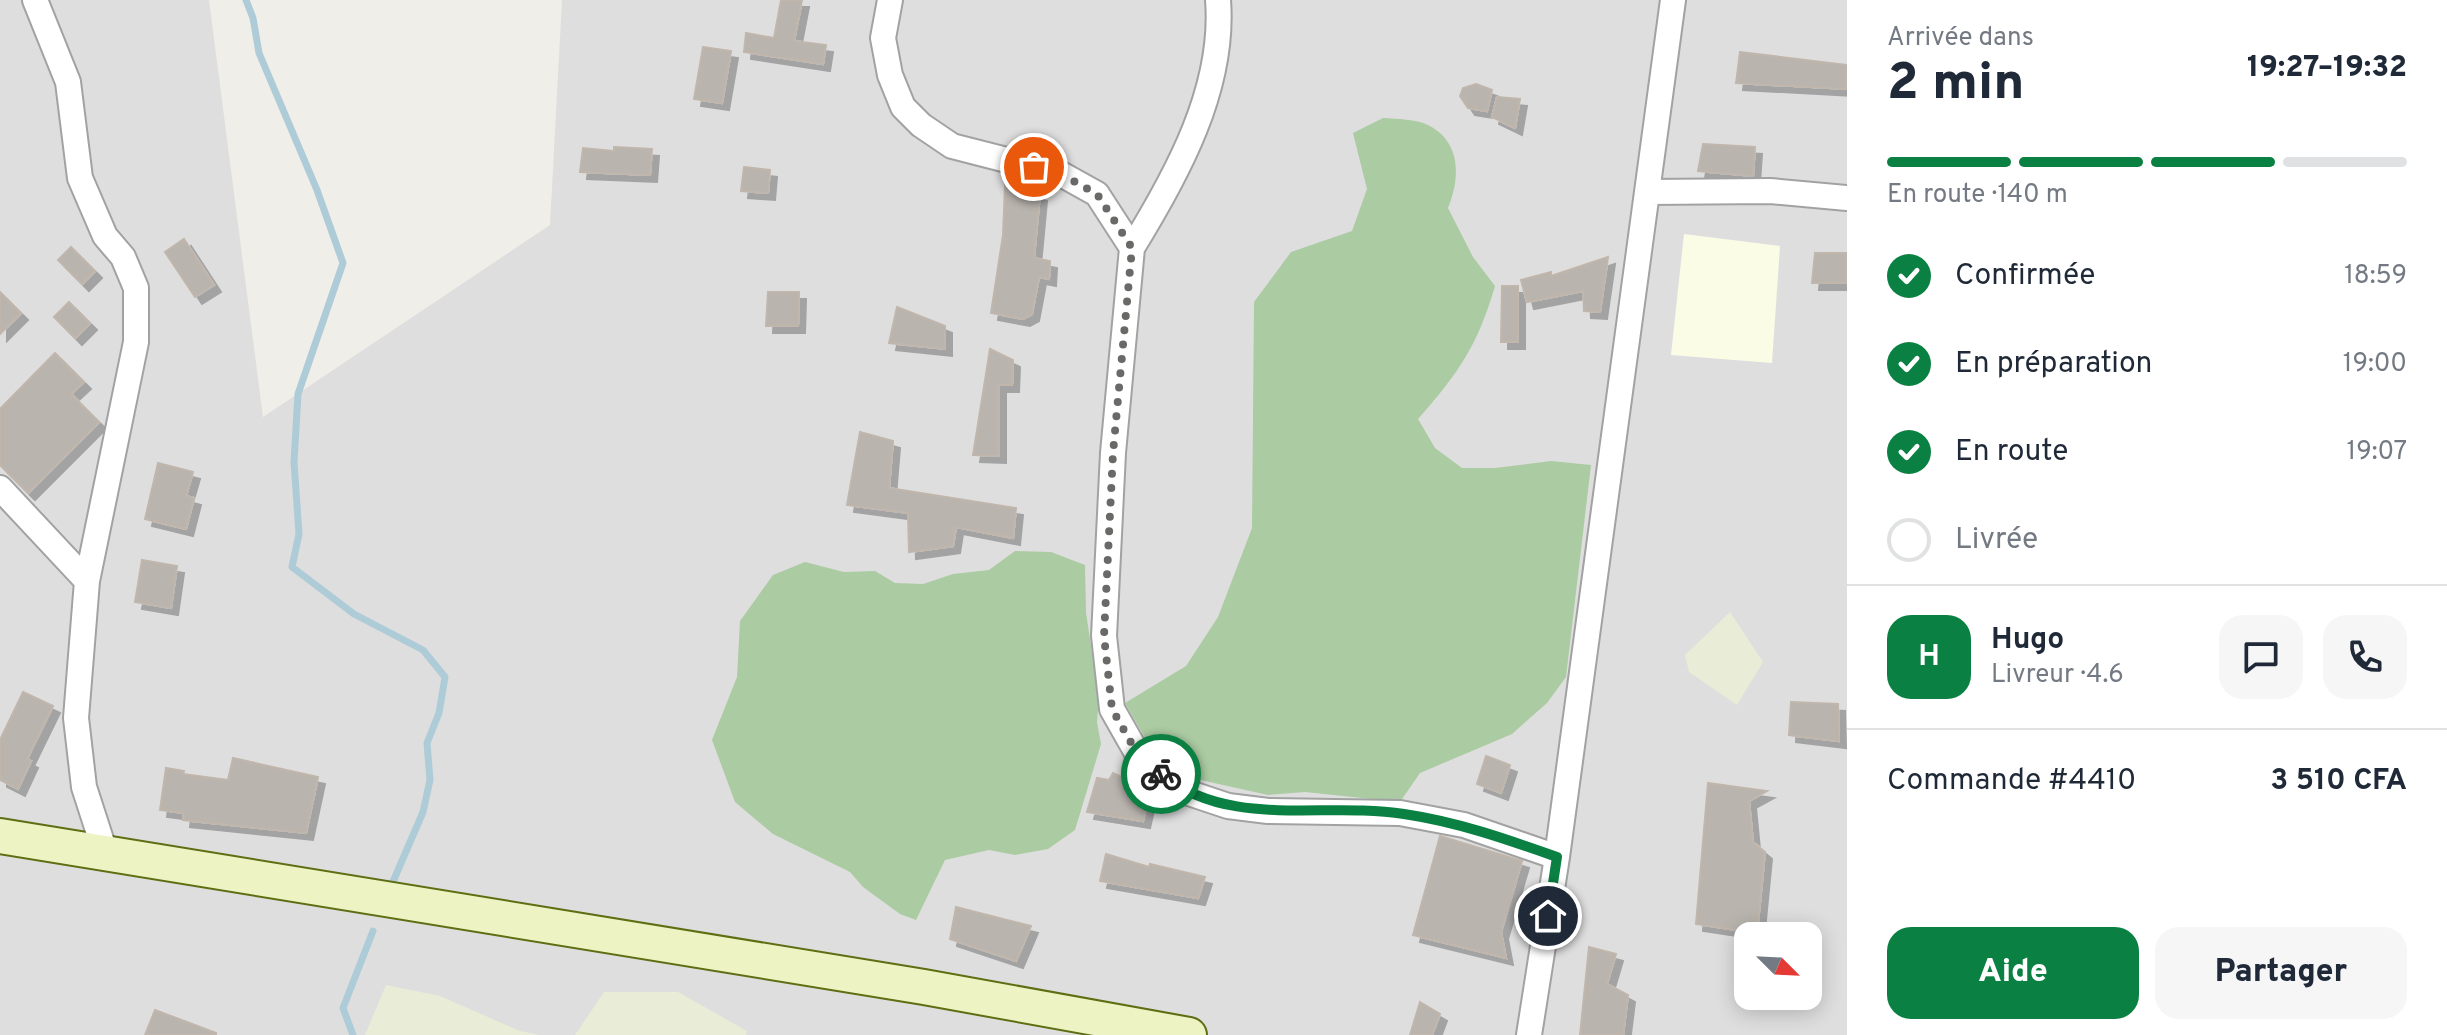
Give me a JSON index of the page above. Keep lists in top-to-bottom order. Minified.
{"north":"bottom right","page":{"heading":["2 min","Arrivée dans","19:27–19:32"],"panel":["Hugo","Livreur · 4.6","Commande #4410","3 510 CFA"],"bar":"En route · 140 m","list":[["Confirmée","18:59"],["En préparation","19:00"],["En route","19:07"],"Livrée"],"round":"H","buttons":["Aide","Partager"]}}
